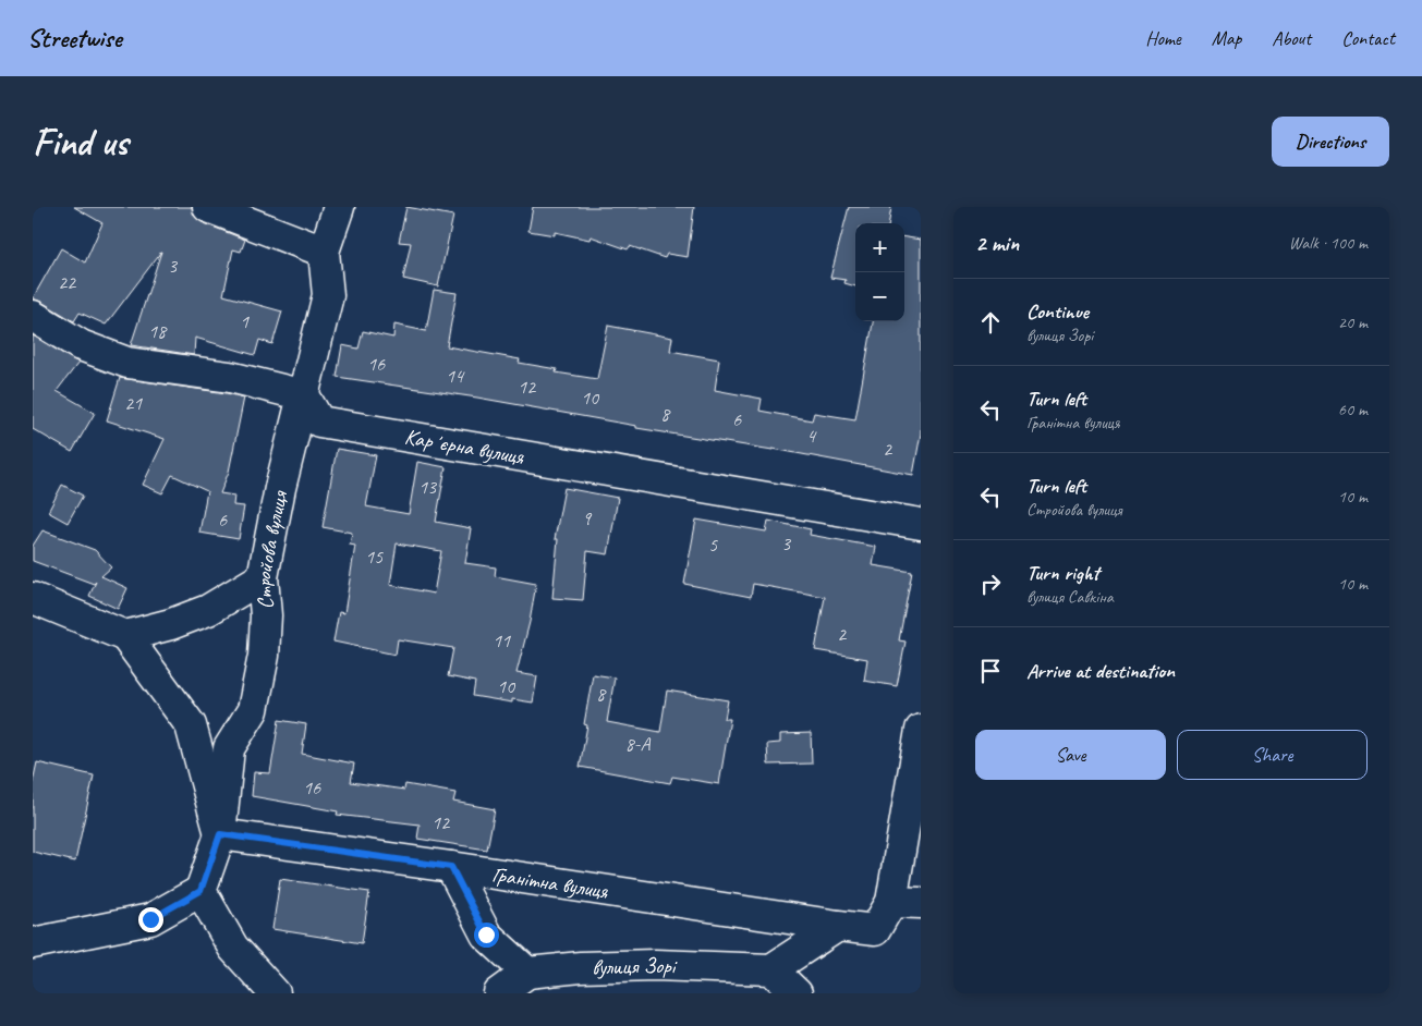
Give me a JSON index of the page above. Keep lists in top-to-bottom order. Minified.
{"streets":{"street":["Карʼєрна вулиця","Стройова вулиця","Гранітна вулиця","вулиця Зорі"]},"crossings":[["Карʼєрна вулиця","Стройова вулиця"],["Стройова вулиця","Гранітна вулиця"]],"house_numbers":["3","22","1","18","16","14","12","10","21","8","6","4","2","13","9","6","3","5","15","2","11","10","8","8-А","16","12"],"page":{"header":"Streetwise","nav":["Home","Map","About","Contact"],"buttons":["Directions",["Save","Share"]],"title":"Find us","heading":["2 min","Walk · 100 m"],"map_buttons":["+","−"],"list":[["Continue","вулиця Зорі","20 m"],["Turn left","Гранітна вулиця","60 m"],["Turn left","Стройова вулиця","10 m"],["Turn right","вулиця Савкіна","10 m"],"Arrive at destination"]}}
